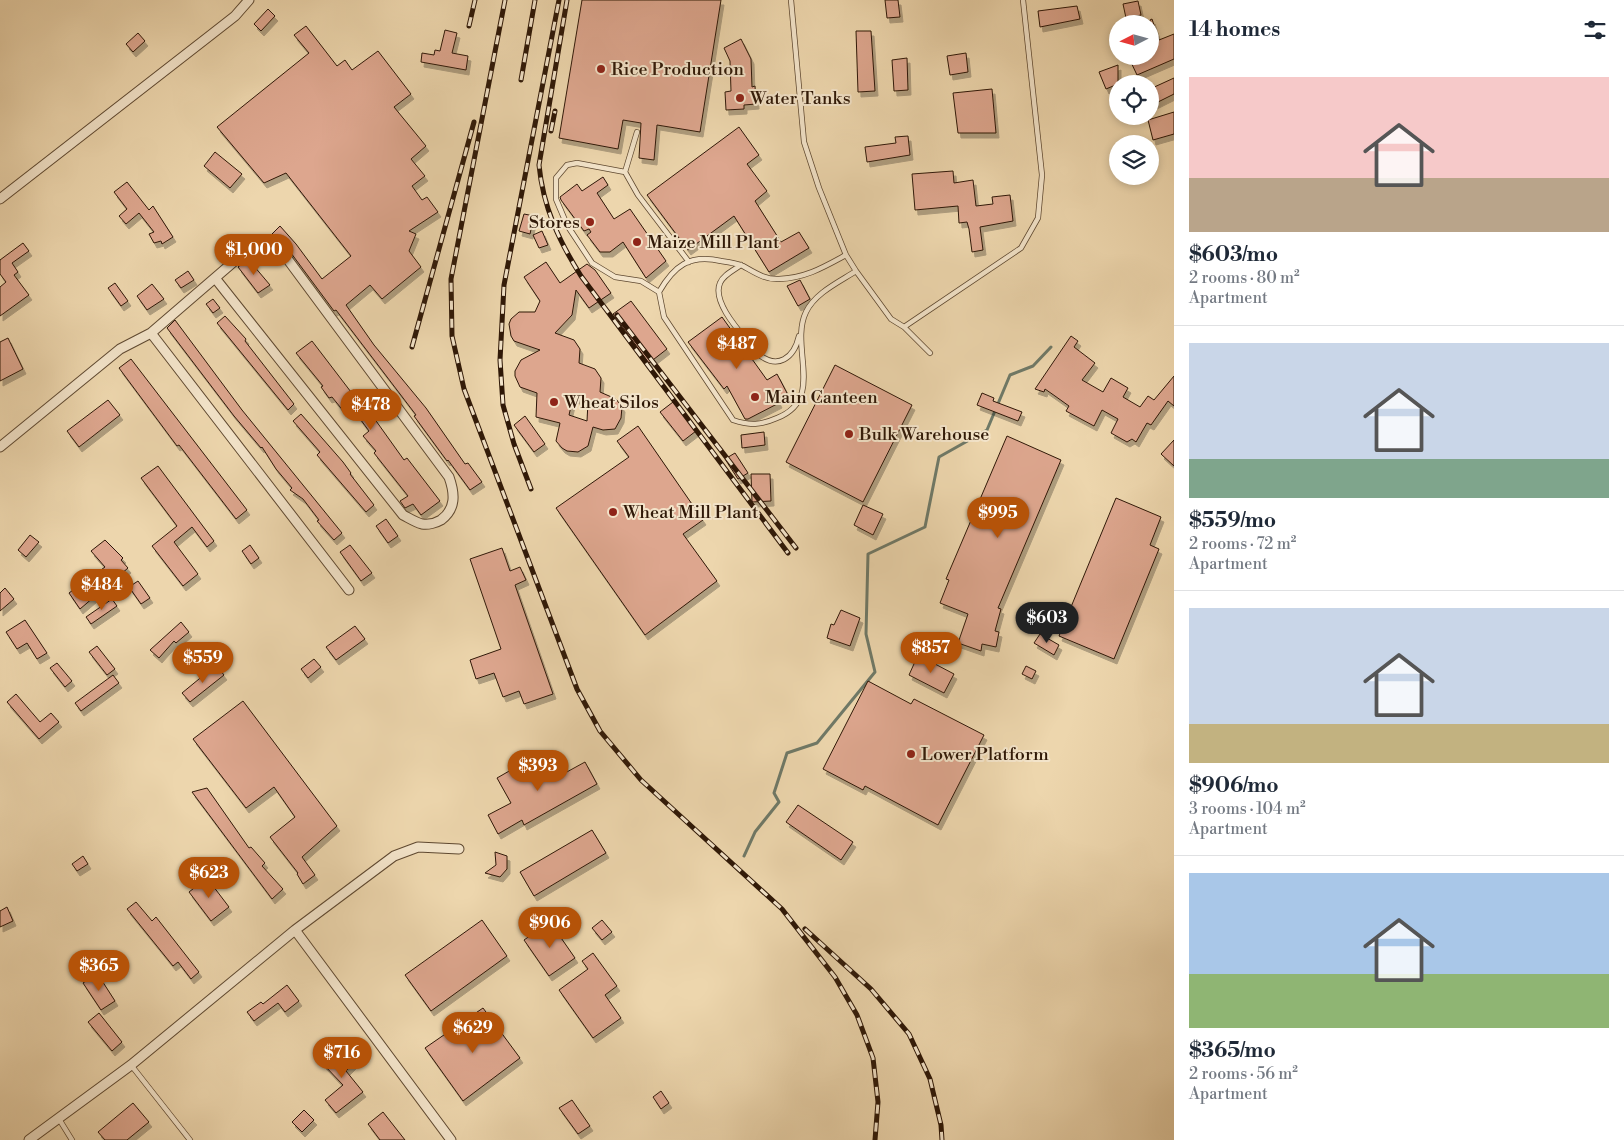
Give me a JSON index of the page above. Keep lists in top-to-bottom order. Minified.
{"places":["Rice Production","Water Tanks","Stores","Maize Mill Plant","Main Canteen","Wheat Silos","Bulk Warehouse","Wheat Mill Plant","Lower Platform"],"north":"left","page":{"heading":"14 homes","list":[{"name":"$603/mo","note":"2 rooms · 80 m² · Apartment"},{"name":"$559/mo","note":"2 rooms · 72 m² · Apartment"},{"name":"$906/mo","note":"3 rooms · 104 m² · Apartment"},{"name":"$365/mo","note":"2 rooms · 56 m² · Apartment"}],"price":["$1,000","$487","$478","$995","$484","$603","$857","$559","$393","$623","$906","$365","$629","$716"]}}
